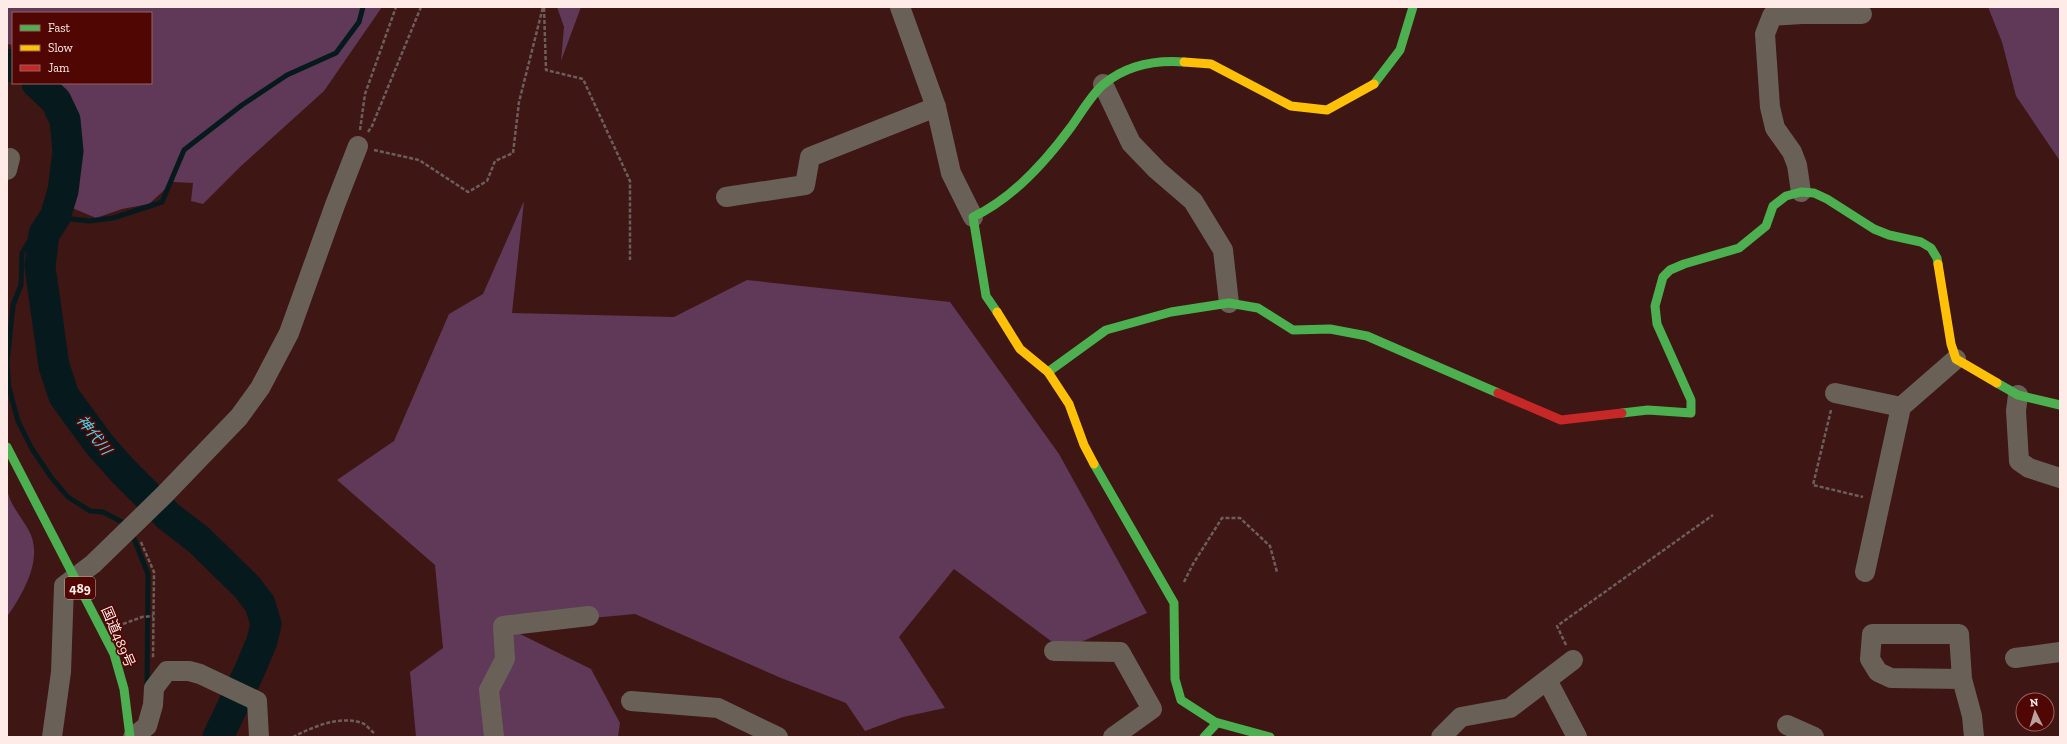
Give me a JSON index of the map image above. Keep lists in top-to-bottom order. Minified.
{"streets":{"main road":["489","国道489号"]},"water":["神代川"],"legend":["Fast","Slow","Jam"],"north":"top"}
